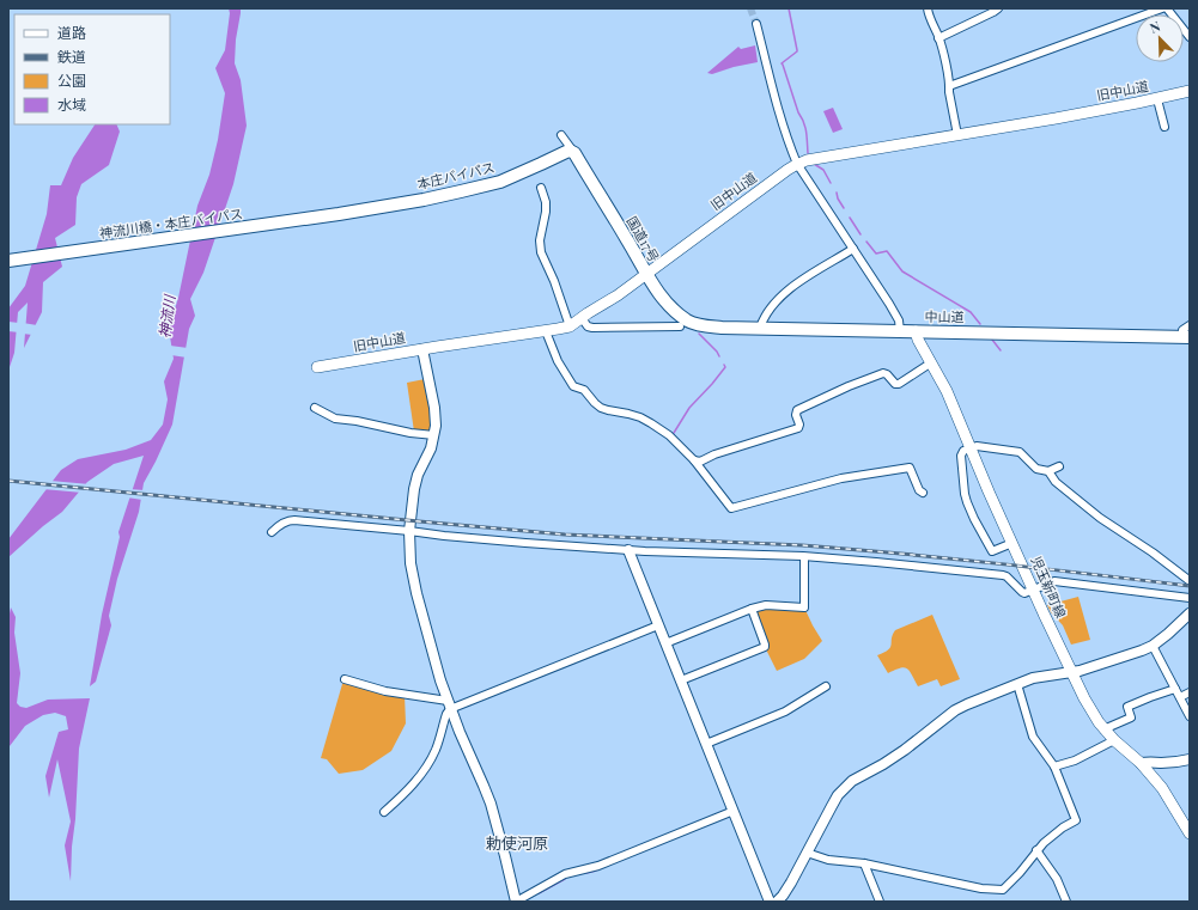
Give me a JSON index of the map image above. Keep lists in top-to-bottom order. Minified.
{"streets":{"highway":["本庄バイパス","神流川橋・本庄バイパス","国道17号","中山道"],"main road":["旧中山道","児玉新町線"]},"crossings":[["旧中山道","国道17号"],["本庄バイパス","神流川橋・本庄バイパス"],["本庄バイパス","国道17号"],["国道17号","中山道"],["中山道","児玉新町線"]],"districts":["勅使河原"],"water":["神流川"],"legend":["道路","鉄道","公園","水域"],"north":"top left"}
